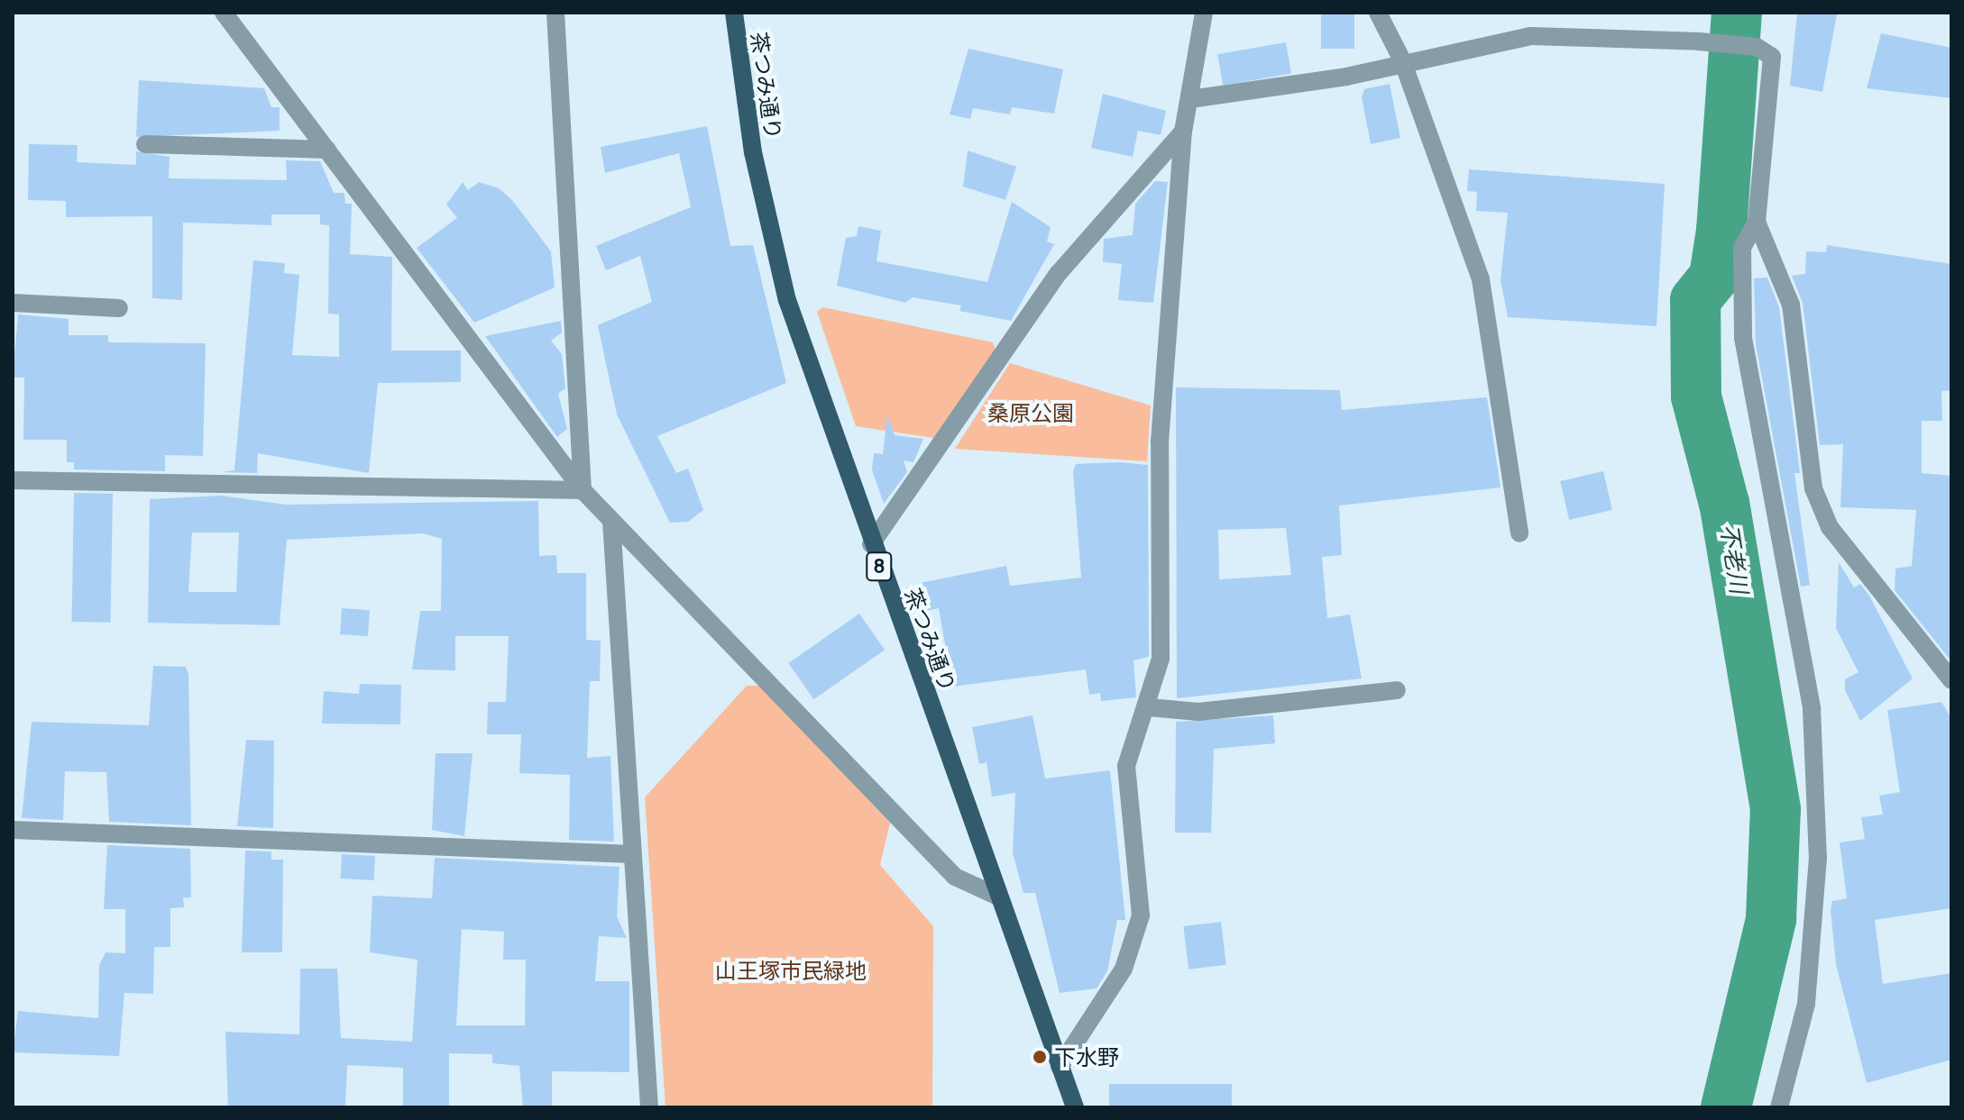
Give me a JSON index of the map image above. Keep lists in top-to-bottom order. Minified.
{"streets":{"main road":["茶つみ通り","8"]},"water":["不老川"],"parks":["桑原公園","山王塚市民緑地"],"places":["下水野"]}
